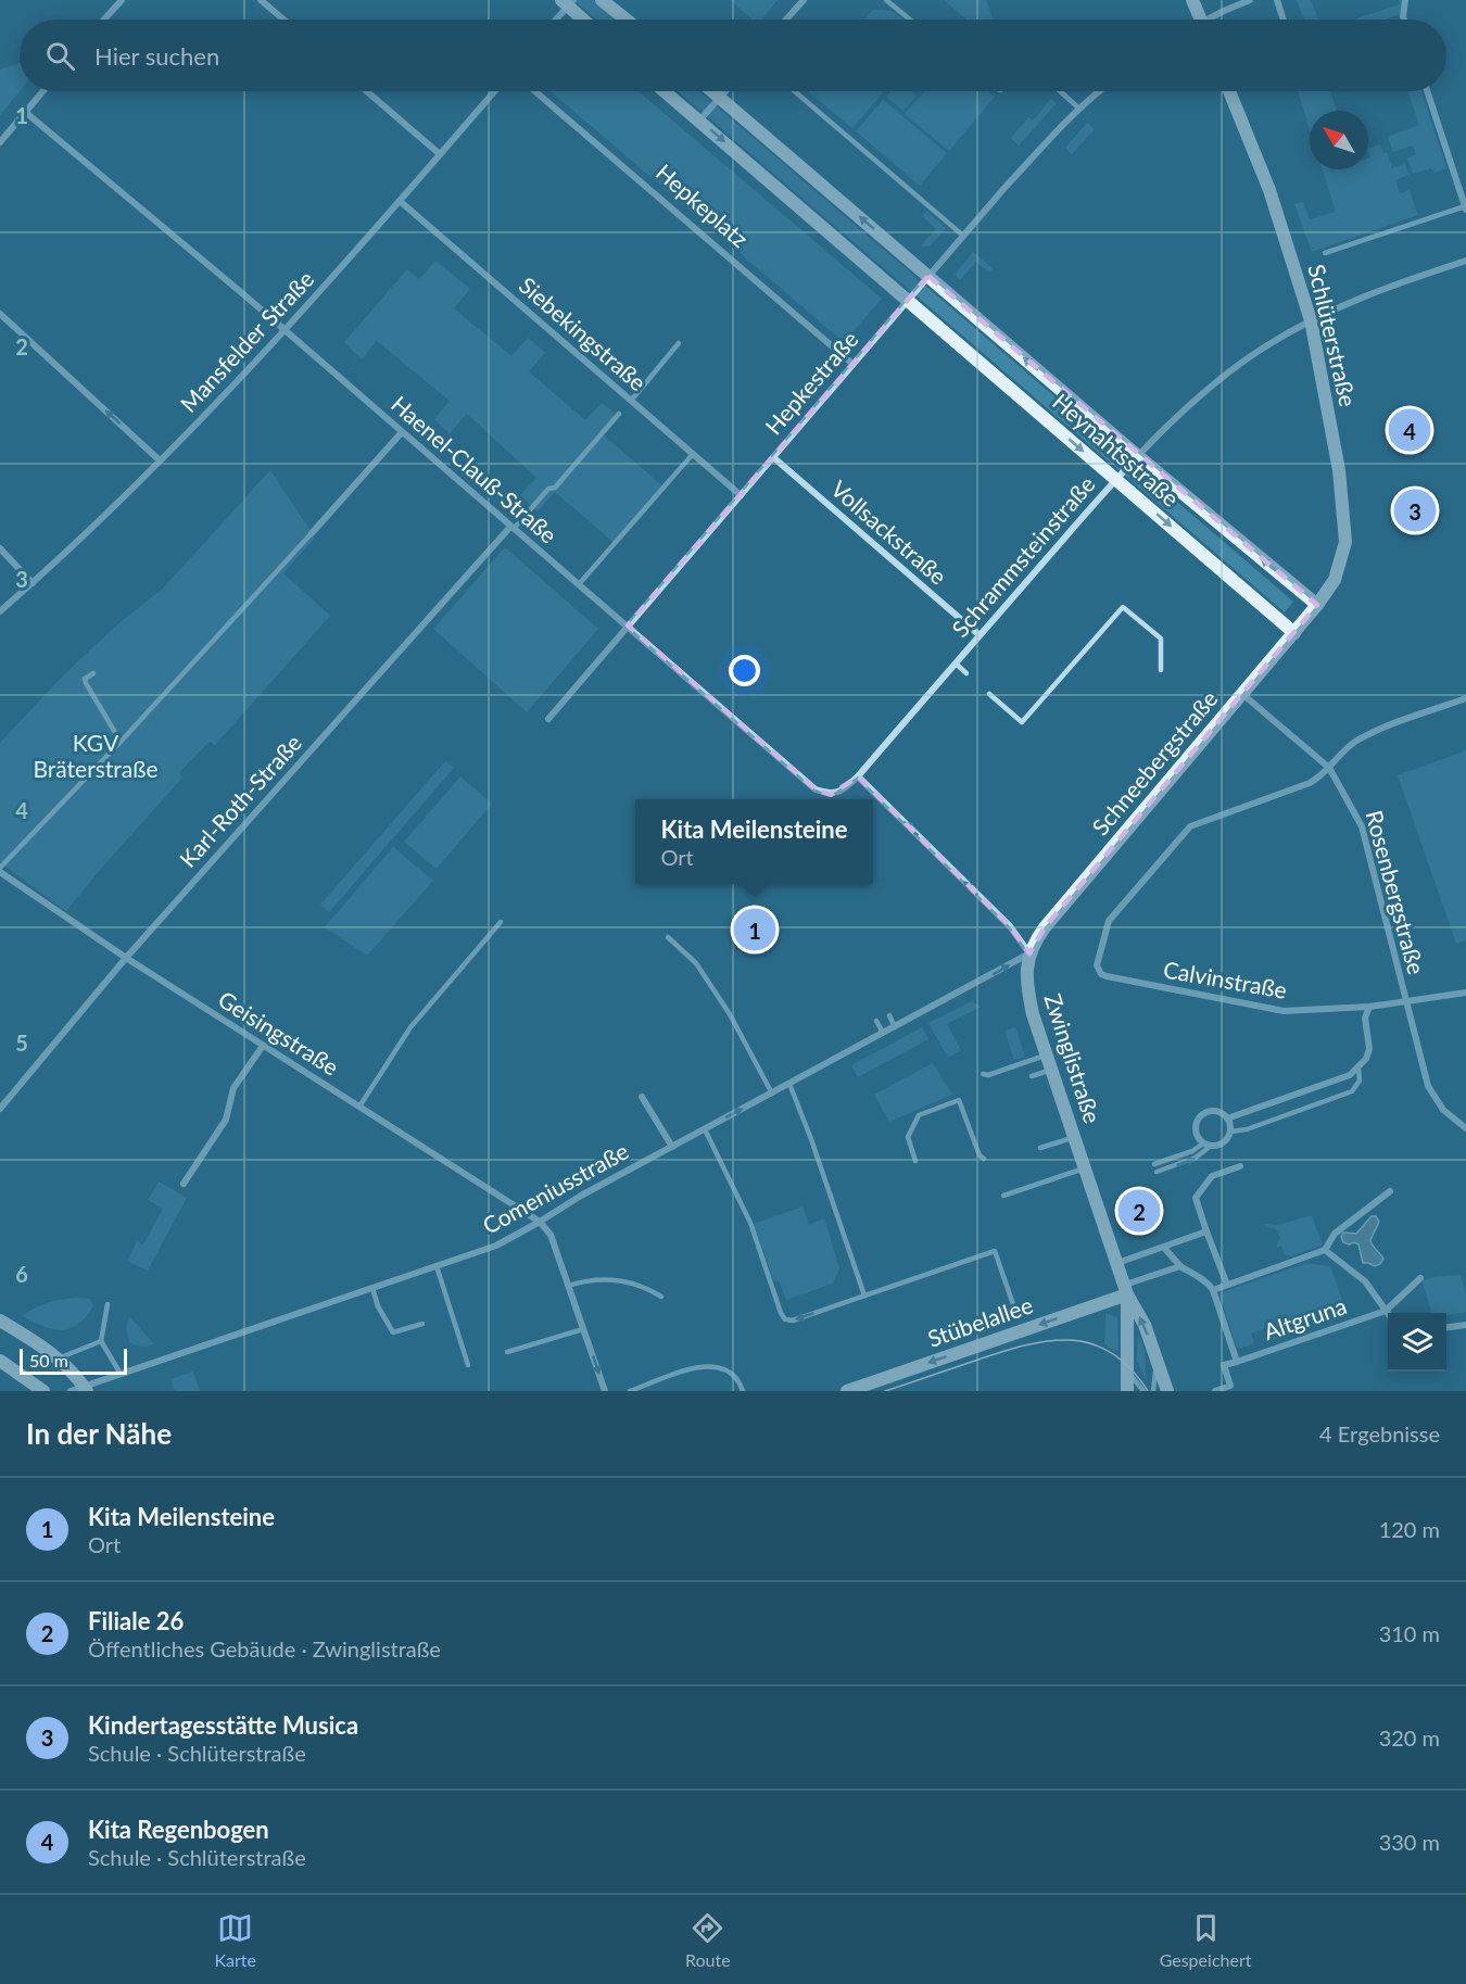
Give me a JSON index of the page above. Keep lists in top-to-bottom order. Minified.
{"streets":{"street":["Hepkeplatz","Siebekingstraße","Schlüterstraße","Mansfelder Straße","Hepkestraße","Heynahtsstraße","Haenel-Clauß-Straße","Vollsackstraße","Schrammsteinstraße","Schneebergstraße","Karl-Roth-Straße","Rosenbergstraße","Calvinstraße","Geisingstraße","Zwinglistraße","Comeniusstraße","Altgruna","Stübelallee"]},"crossings":[["Hepkeplatz","Hepkestraße"],["Siebekingstraße","Mansfelder Straße"],["Siebekingstraße","Hepkestraße"],["Schlüterstraße","Heynahtsstraße"],["Schlüterstraße","Schrammsteinstraße"],["Schlüterstraße","Schneebergstraße"],["Mansfelder Straße","Haenel-Clauß-Straße"],["Hepkestraße","Heynahtsstraße"],["Hepkestraße","Haenel-Clauß-Straße"],["Hepkestraße","Vollsackstraße"],["Heynahtsstraße","Schrammsteinstraße"],["Heynahtsstraße","Schneebergstraße"],["Haenel-Clauß-Straße","Schrammsteinstraße"],["Haenel-Clauß-Straße","Karl-Roth-Straße"],["Vollsackstraße","Schrammsteinstraße"],["Schneebergstraße","Rosenbergstraße"],["Schneebergstraße","Zwinglistraße"],["Schneebergstraße","Comeniusstraße"],["Karl-Roth-Straße","Geisingstraße"],["Rosenbergstraße","Calvinstraße"],["Geisingstraße","Comeniusstraße"],["Zwinglistraße","Comeniusstraße"],["Zwinglistraße","Stübelallee"]],"one_way":["Stübelallee"],"parks":["KGV Bräterstraße"],"scale_bar":"50 m","north":"top left","page":{"search":"Hier suchen","pins":["4","3","1","2"],"popup":["Kita Meilensteine","Ort"],"scale":"50 m","heading":["In der Nähe","4 Ergebnisse"],"list":[{"mark":"1","name":"Kita Meilensteine","note":"Ort","value":"120 m"},{"mark":"2","name":"Filiale 26","note":"Öffentliches Gebäude · Zwinglistraße","value":"310 m"},{"mark":"3","name":"Kindertagesstätte Musica","note":"Schule · Schlüterstraße","value":"320 m"},{"mark":"4","name":"Kita Regenbogen","note":"Schule · Schlüterstraße","value":"330 m"}],"nav":["Karte","Route","Gespeichert"]},"grid":{"rows":["1","2","3","4","5","6"]}}
